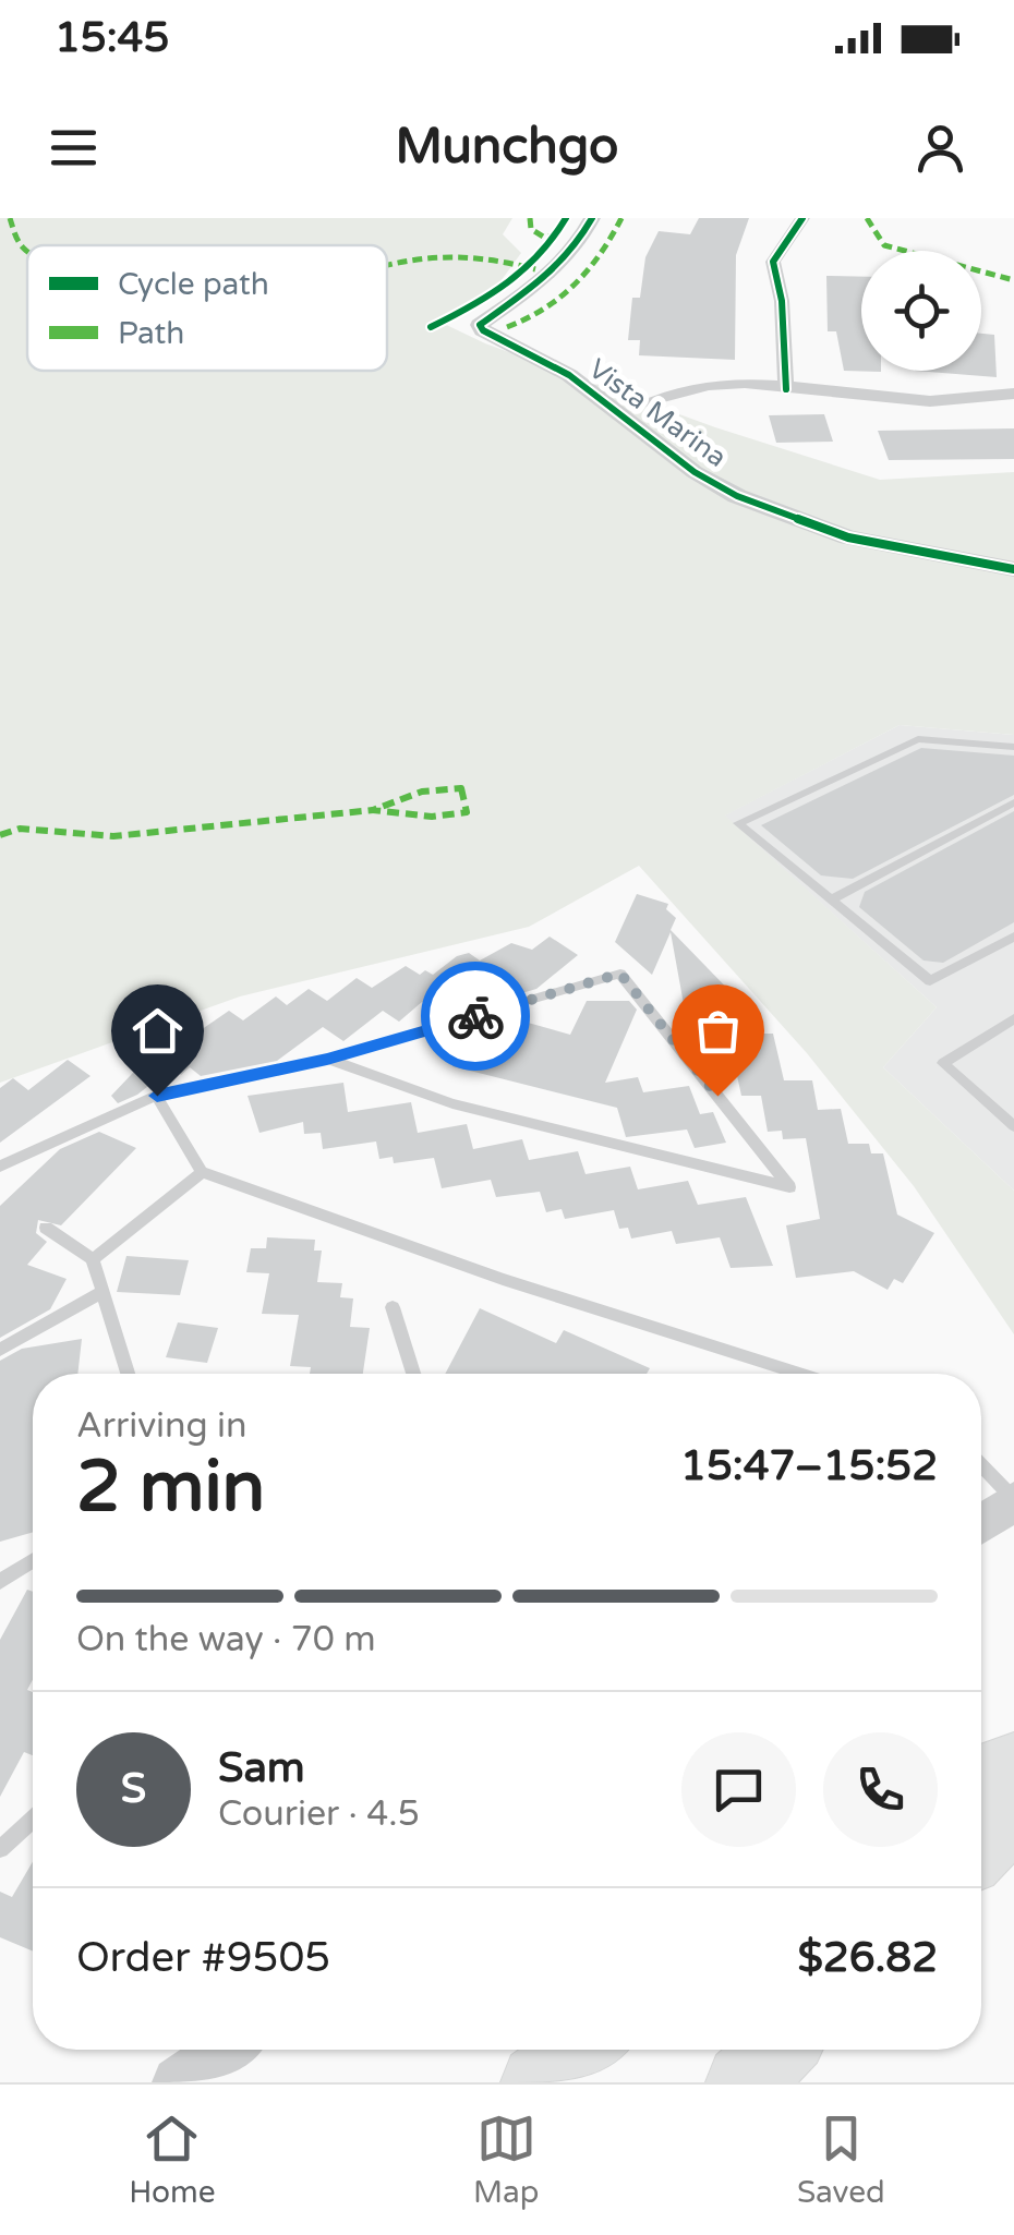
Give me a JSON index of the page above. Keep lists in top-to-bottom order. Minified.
{"streets":{"street":["Vista Marina"]},"legend":["Cycle path","Path"],"page":{"status":"15:45","header":"Munchgo","heading":["2 min","Arriving in","15:47–15:52"],"panel":["Sam","Courier · 4.5","Order #9505","$26.82"],"bar":"On the way · 70 m","round":"S","tabs":["Home","Map","Saved"]}}
